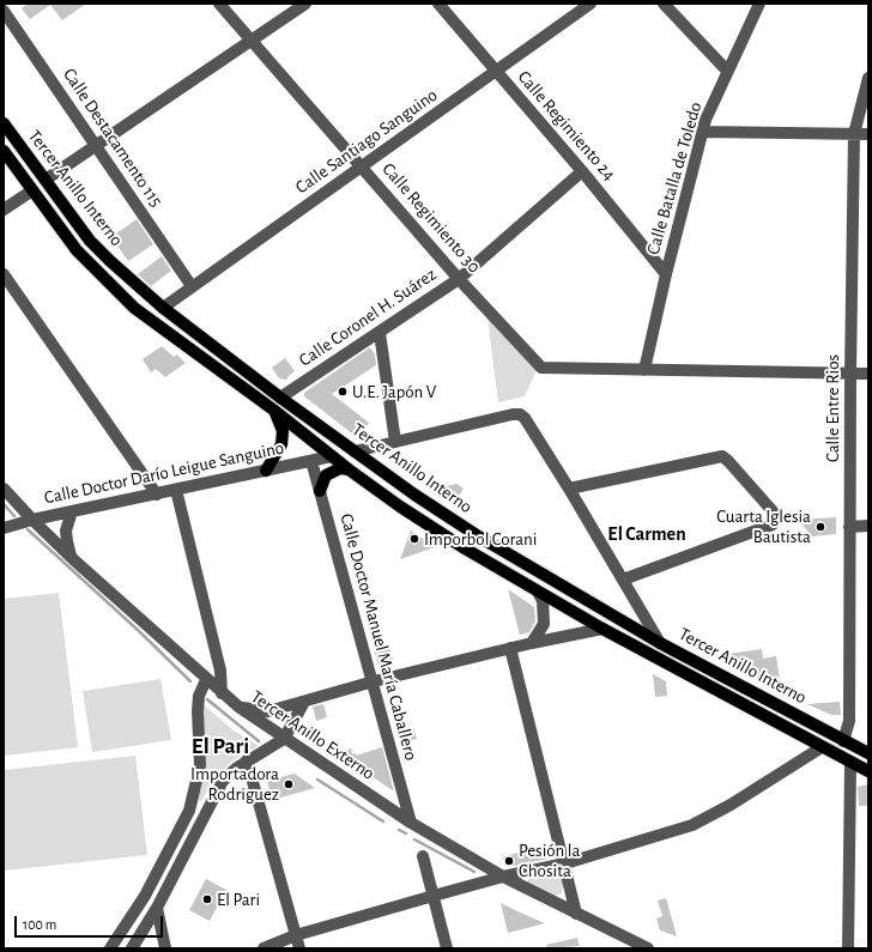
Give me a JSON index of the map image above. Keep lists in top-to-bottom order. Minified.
{"streets":{"main road":["Tercer Anillo Interno"],"street":["Calle Regimiento 24","Calle Destacamento 115","Calle Santiago Sanguino","Calle Batalla de Toledo","Calle Regimiento 30","Calle Coronel H. Suárez","Calle Entre Rios","Calle Doctor Darío Leigue Sanguino","Calle Doctor Manuel María Caballero","Tercer Anillo Externo"]},"crossings":[["Calle Regimiento 24","Calle Santiago Sanguino"],["Calle Regimiento 24","Calle Batalla de Toledo"],["Calle Regimiento 24","Calle Coronel H. Suárez"],["Calle Destacamento 115","Calle Santiago Sanguino"],["Calle Santiago Sanguino","Tercer Anillo Interno"],["Calle Santiago Sanguino","Calle Regimiento 30"],["Calle Batalla de Toledo","Calle Regimiento 30"],["Tercer Anillo Interno","Calle Coronel H. Suárez"],["Tercer Anillo Interno","Calle Entre Rios"],["Tercer Anillo Interno","Calle Doctor Darío Leigue Sanguino"],["Calle Regimiento 30","Calle Coronel H. Suárez"],["Calle Doctor Darío Leigue Sanguino","Calle Doctor Manuel María Caballero"],["Calle Doctor Darío Leigue Sanguino","Tercer Anillo Externo"],["Calle Doctor Manuel María Caballero","Tercer Anillo Externo"]],"districts":["El Carmen","El Pari"],"places":["U.E. Japón V","Cuarta Iglesia Bautista","Imporbol Corani","Importadora Rodriguez","Pesión la Chosita","El Pari"],"scale_bar":"100 m"}
